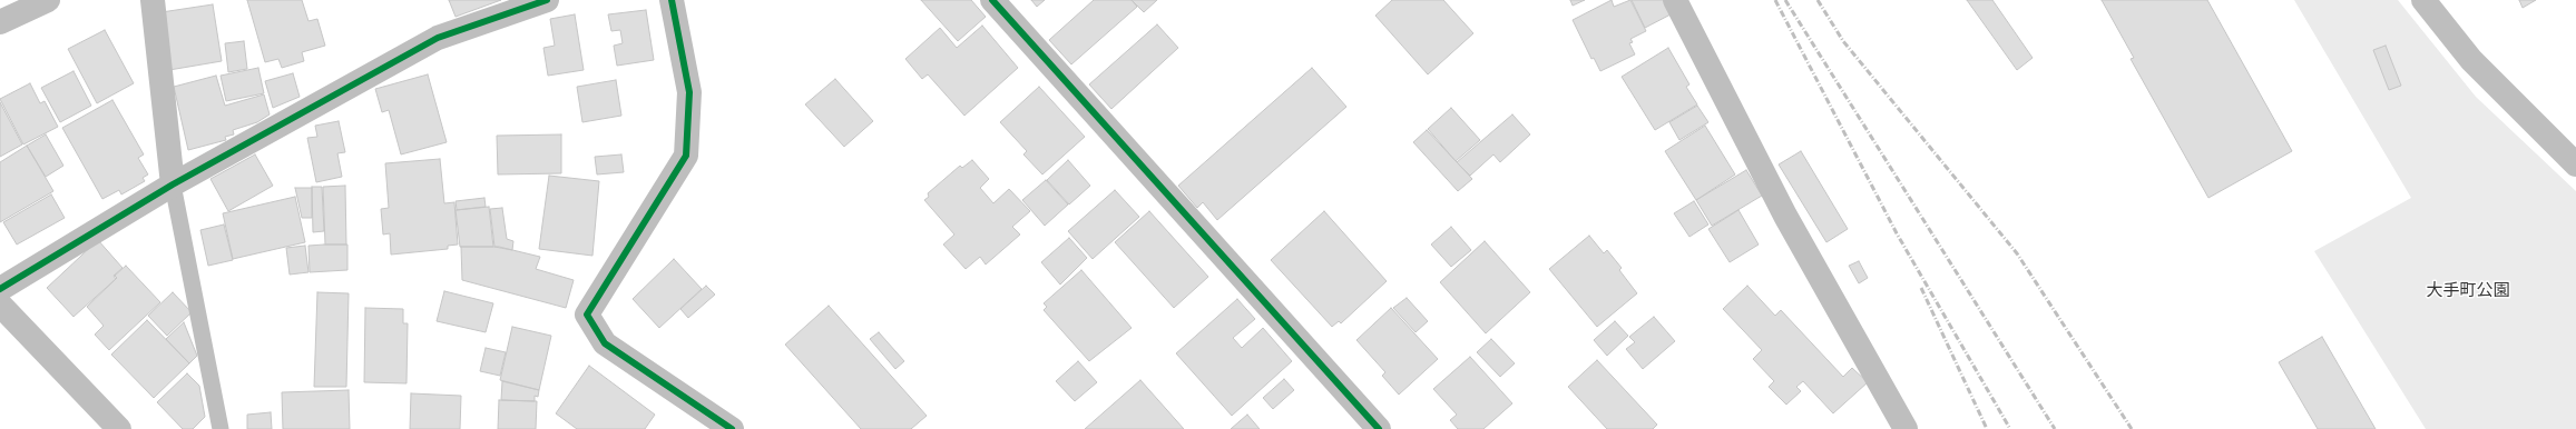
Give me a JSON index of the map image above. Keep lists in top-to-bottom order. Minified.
{"parks":["大手町公園"]}
